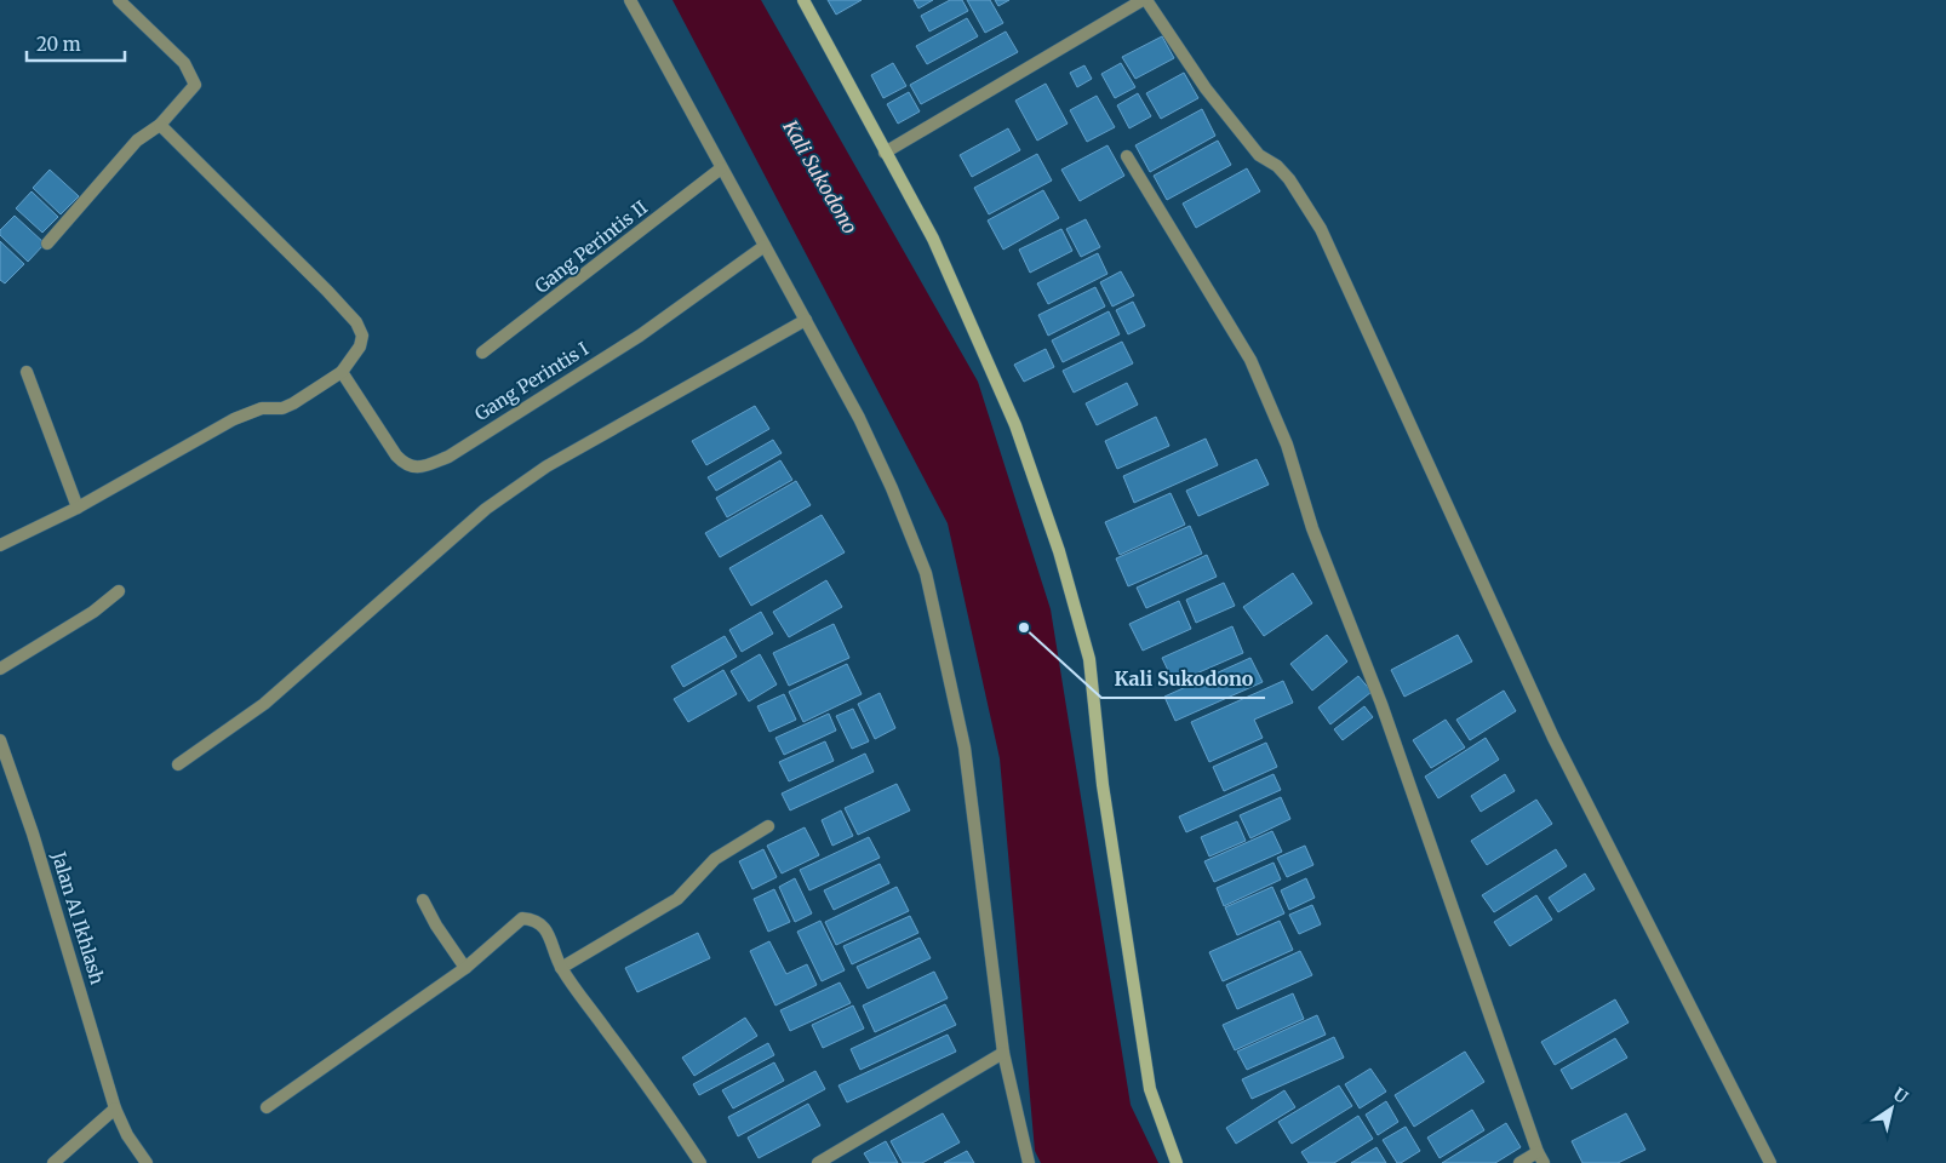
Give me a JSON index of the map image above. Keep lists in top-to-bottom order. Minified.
{"streets":{"street":["Gang Perintis II","Gang Perintis I","Jalan Al Ikhlash"]},"water":["Kali Sukodono"],"places":["Kali Sukodono"],"scale_bar":"20 m","north":"top right"}
